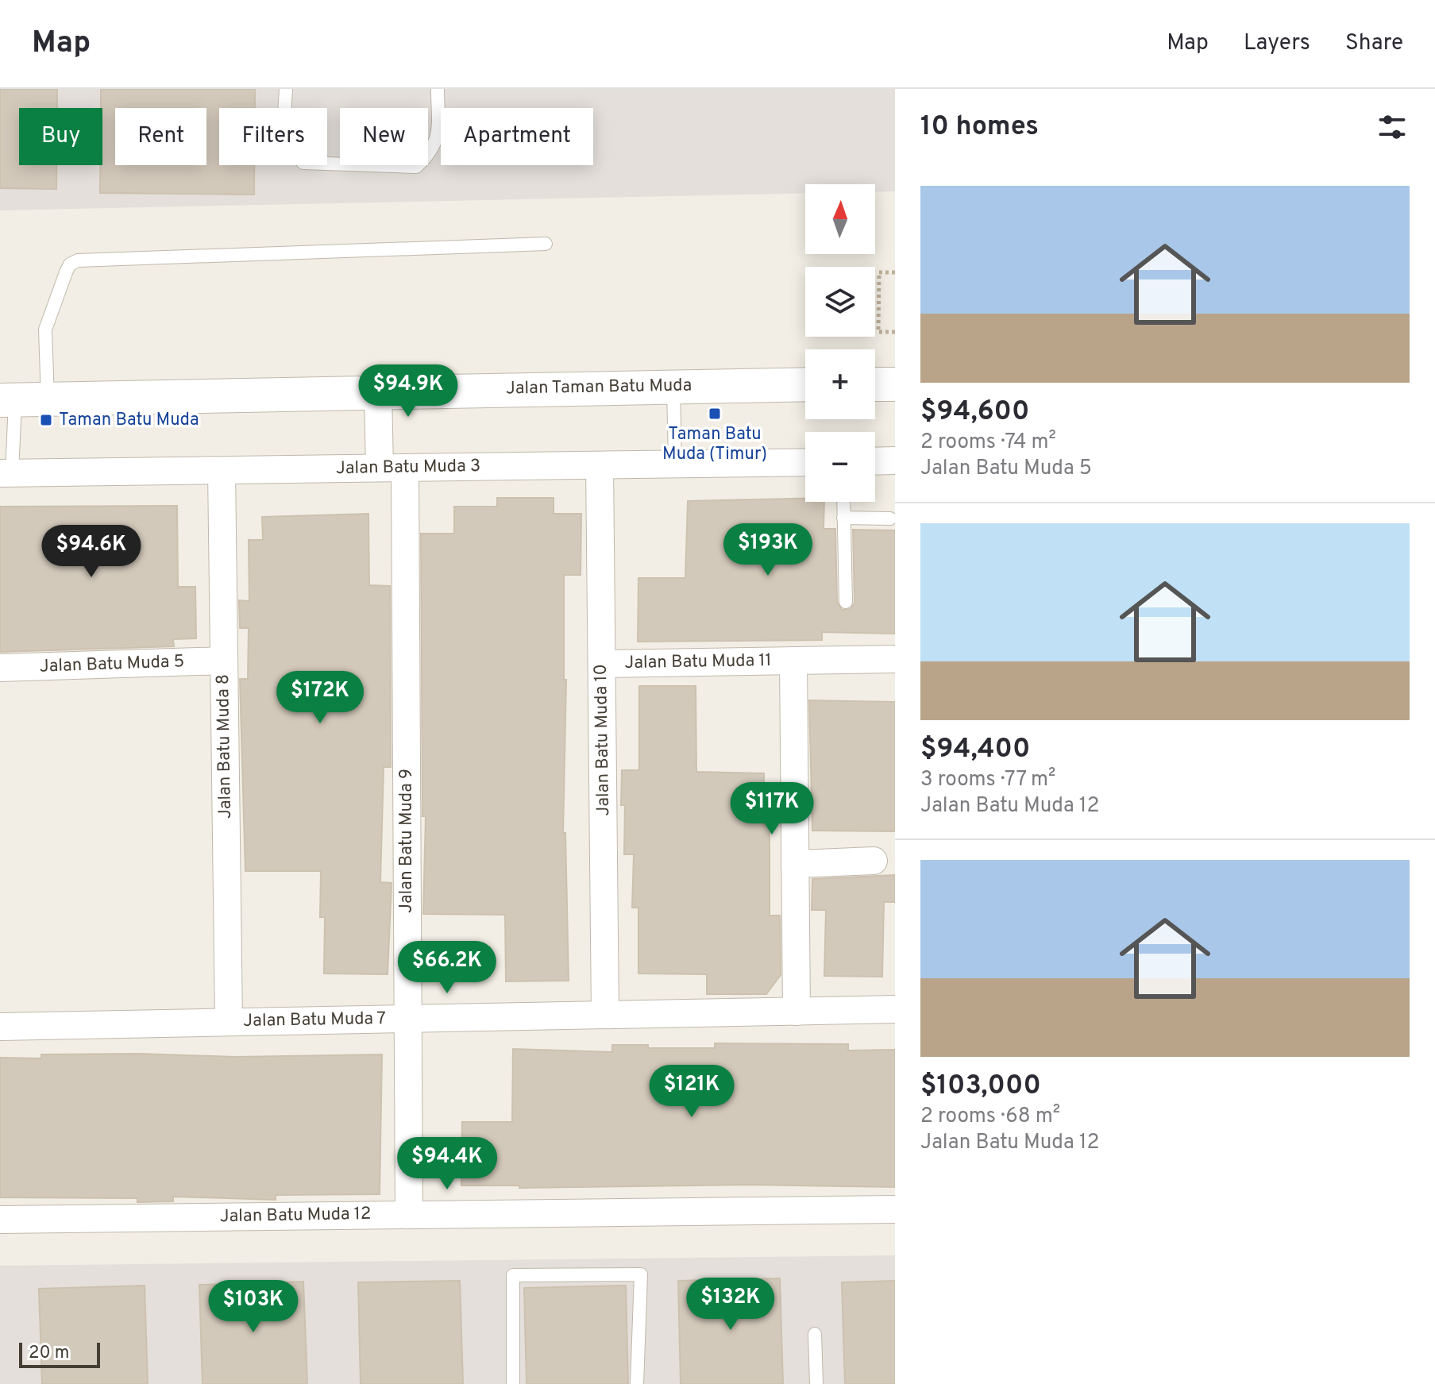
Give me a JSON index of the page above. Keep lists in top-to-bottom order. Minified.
{"streets":{"street":["Jalan Taman Batu Muda","Jalan Batu Muda 3","Jalan Batu Muda 11","Jalan Batu Muda 5","Jalan Batu Muda 10","Jalan Batu Muda 8","Jalan Batu Muda 9","Jalan Batu Muda 7","Jalan Batu Muda 12"]},"crossings":[["Jalan Taman Batu Muda","Jalan Batu Muda 9"],["Jalan Batu Muda 3","Jalan Batu Muda 10"],["Jalan Batu Muda 3","Jalan Batu Muda 8"],["Jalan Batu Muda 3","Jalan Batu Muda 9"],["Jalan Batu Muda 11","Jalan Batu Muda 10"],["Jalan Batu Muda 11","Jalan Batu Muda 7"],["Jalan Batu Muda 5","Jalan Batu Muda 8"],["Jalan Batu Muda 10","Jalan Batu Muda 7"],["Jalan Batu Muda 8","Jalan Batu Muda 7"],["Jalan Batu Muda 9","Jalan Batu Muda 7"],["Jalan Batu Muda 9","Jalan Batu Muda 12"]],"places":{"transit":["Taman Batu Muda (Timur)","Taman Batu Muda"]},"scale_bar":"20 m","north":"top","page":{"header":"Map","nav":["Map","Layers","Share"],"heading":"10 homes","chip":["Buy","Rent","Filters","New","Apartment"],"list":[{"name":"$94,600","note":"2 rooms · 74 m² · Jalan Batu Muda 5"},{"name":"$94,400","note":"3 rooms · 77 m² · Jalan Batu Muda 12"},{"name":"$103,000","note":"2 rooms · 68 m² · Jalan Batu Muda 12"}],"map_buttons":["+","−"],"price":["$94.9K","$193K","$94.6K","$172K","$117K","$66.2K","$121K","$94.4K","$132K","$103K"],"scale":"20 m"}}
